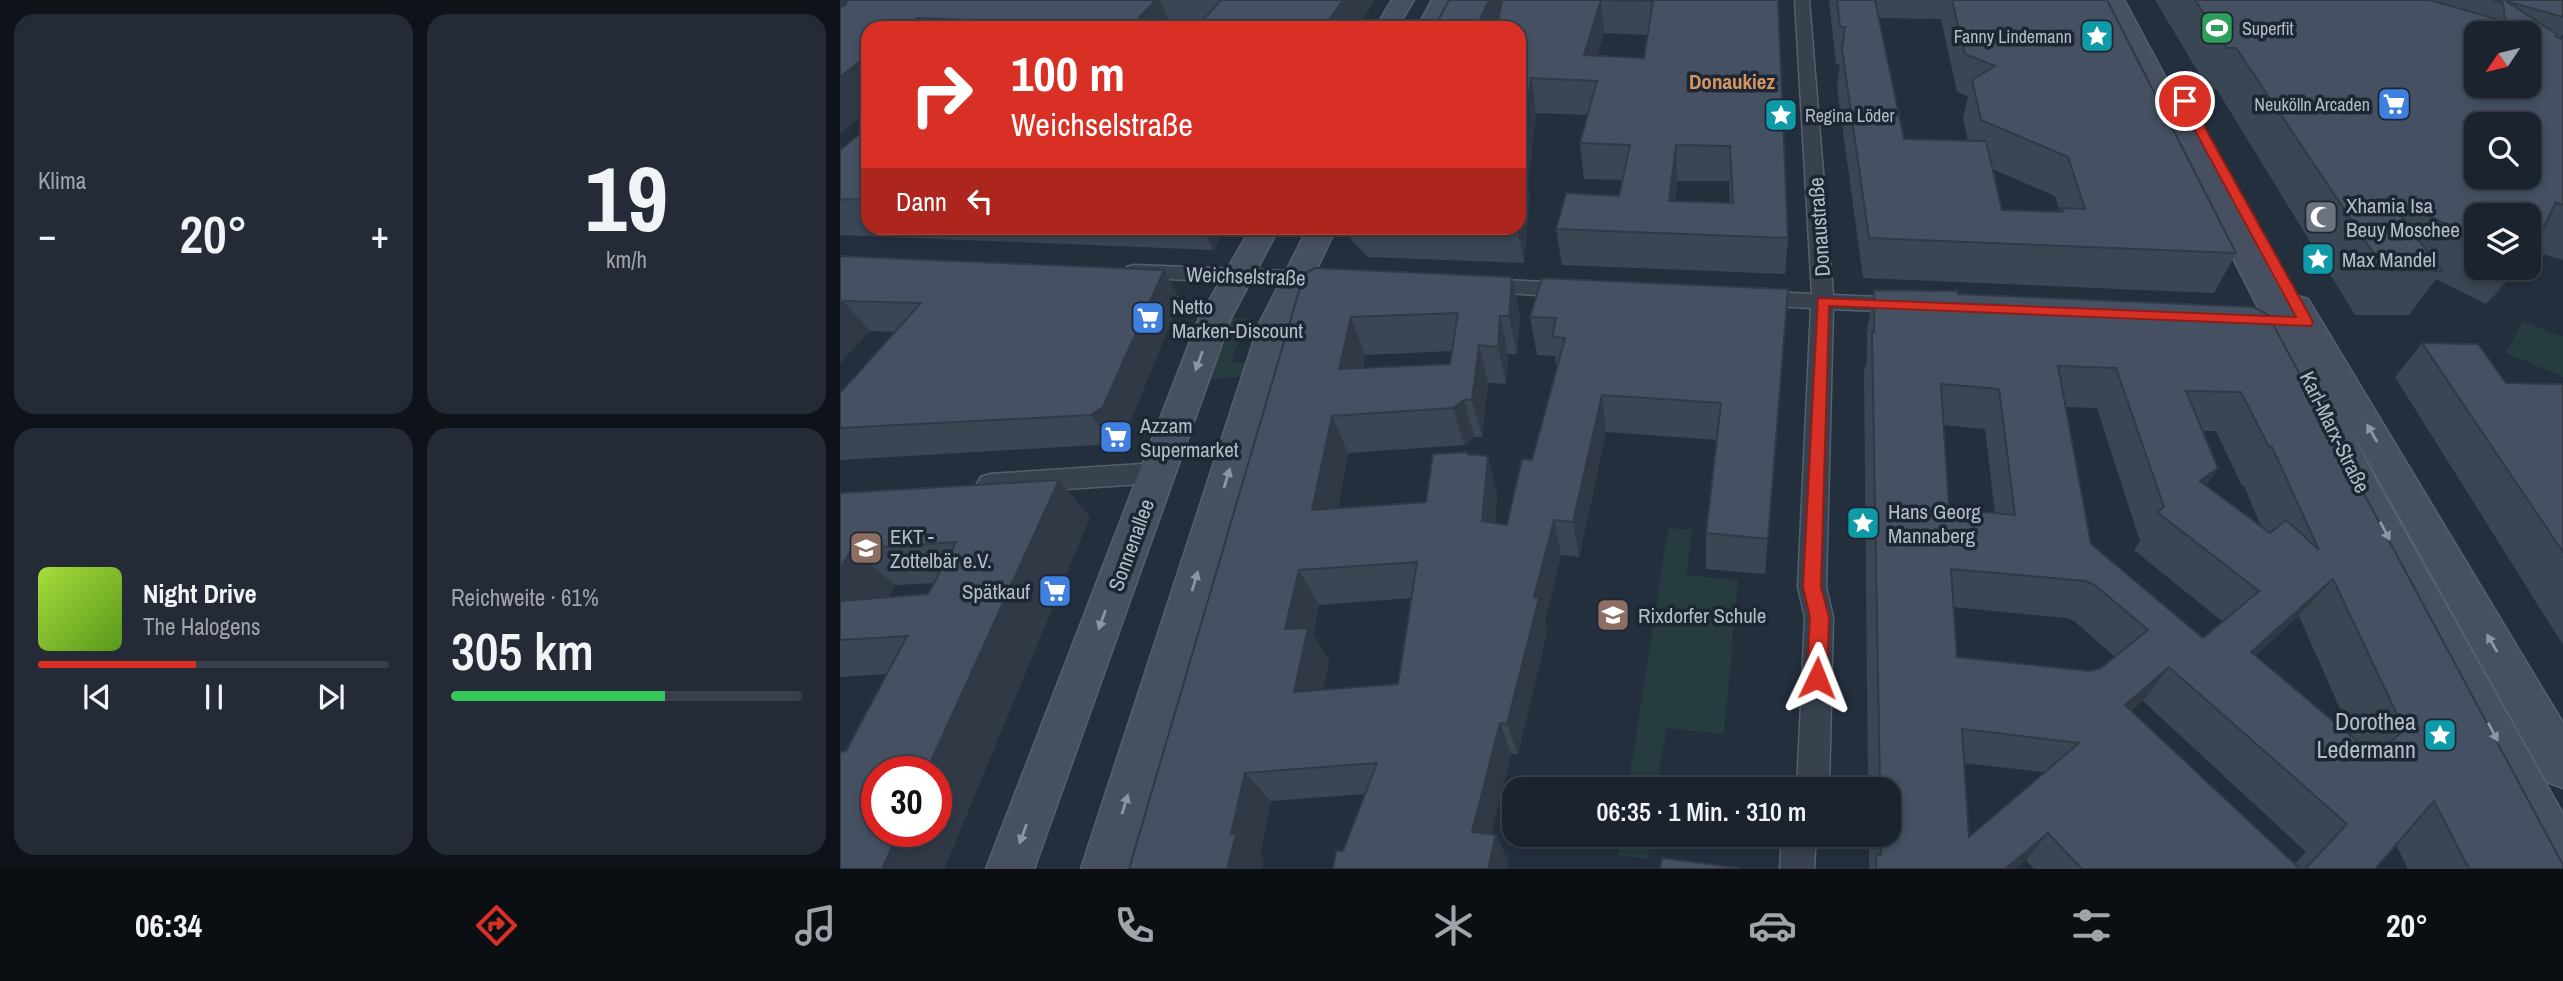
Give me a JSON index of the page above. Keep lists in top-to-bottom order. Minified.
{"streets":{"main road":["Karl-Marx-Straße","Sonnenallee"],"street":["Donaustraße","Weichselstraße"]},"crossings":[["Weichselstraße","Sonnenallee"]],"districts":["Donaukiez"],"places":{"sports":["Superfit"],"place":["Fanny Lindemann","Regina Löder","Max Mandel","Hans Georg Mannaberg","Dorothea Ledermann"],"supermarket":["Neukölln Arcaden","Netto Marken-Discount","Azzam Supermarket","Spätkauf"],"mosque":["Xhamia Isa Beuy Moschee"],"school or university":["EKT - Zottelbär e.V.","Rixdorfer Schule"]},"north":"bottom left","page":{"tile":["Klima",["19","km/h"],["Reichweite · 61%","305 km"]],"turn":["100 m","Weichselstraße"],"then":"Dann","heat":["−","20°","+"],"song":["Night Drive","The Halogens"],"limit":"30","trip":"06:35 · 1 Min. · 310 m","tabs":["06:34","20°"]}}
